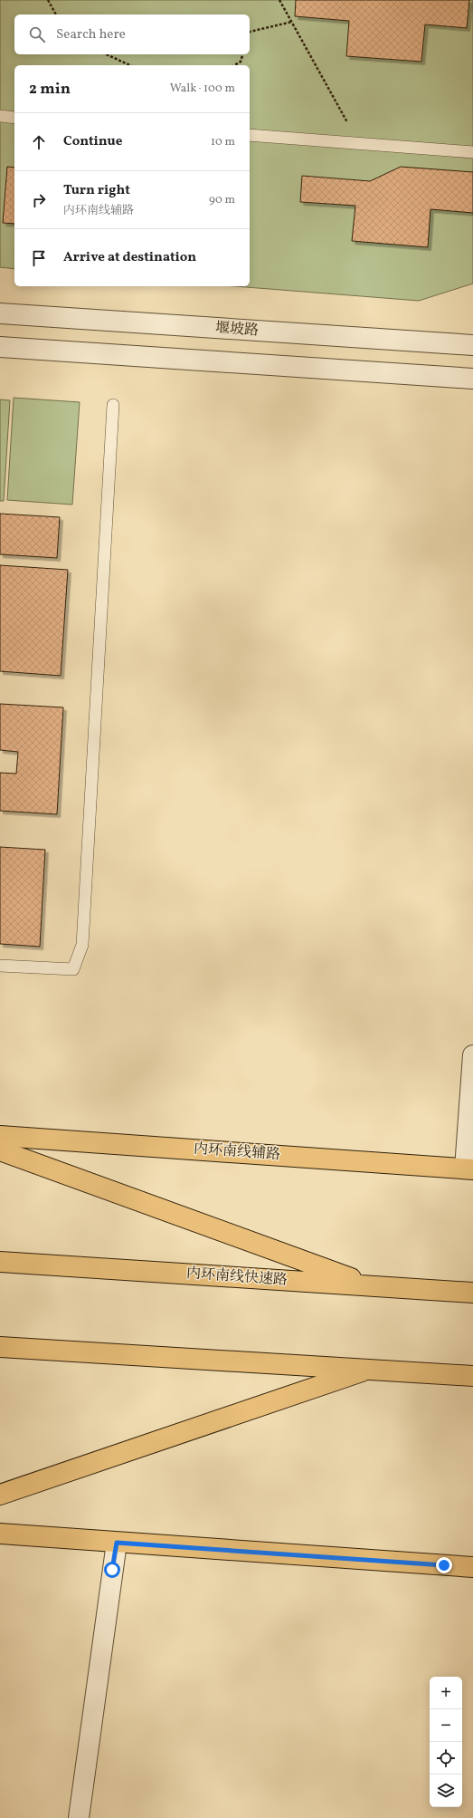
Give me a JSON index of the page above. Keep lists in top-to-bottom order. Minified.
{"streets":{"main road":["内环南线辅路","内环南线快速路"],"street":["堰坡路"]},"page":{"search":"Search here","heading":["2 min","Walk · 100 m"],"list":[["Continue","10 m"],["Turn right","内环南线辅路","90 m"],"Arrive at destination"],"map_buttons":["+","−"]}}
